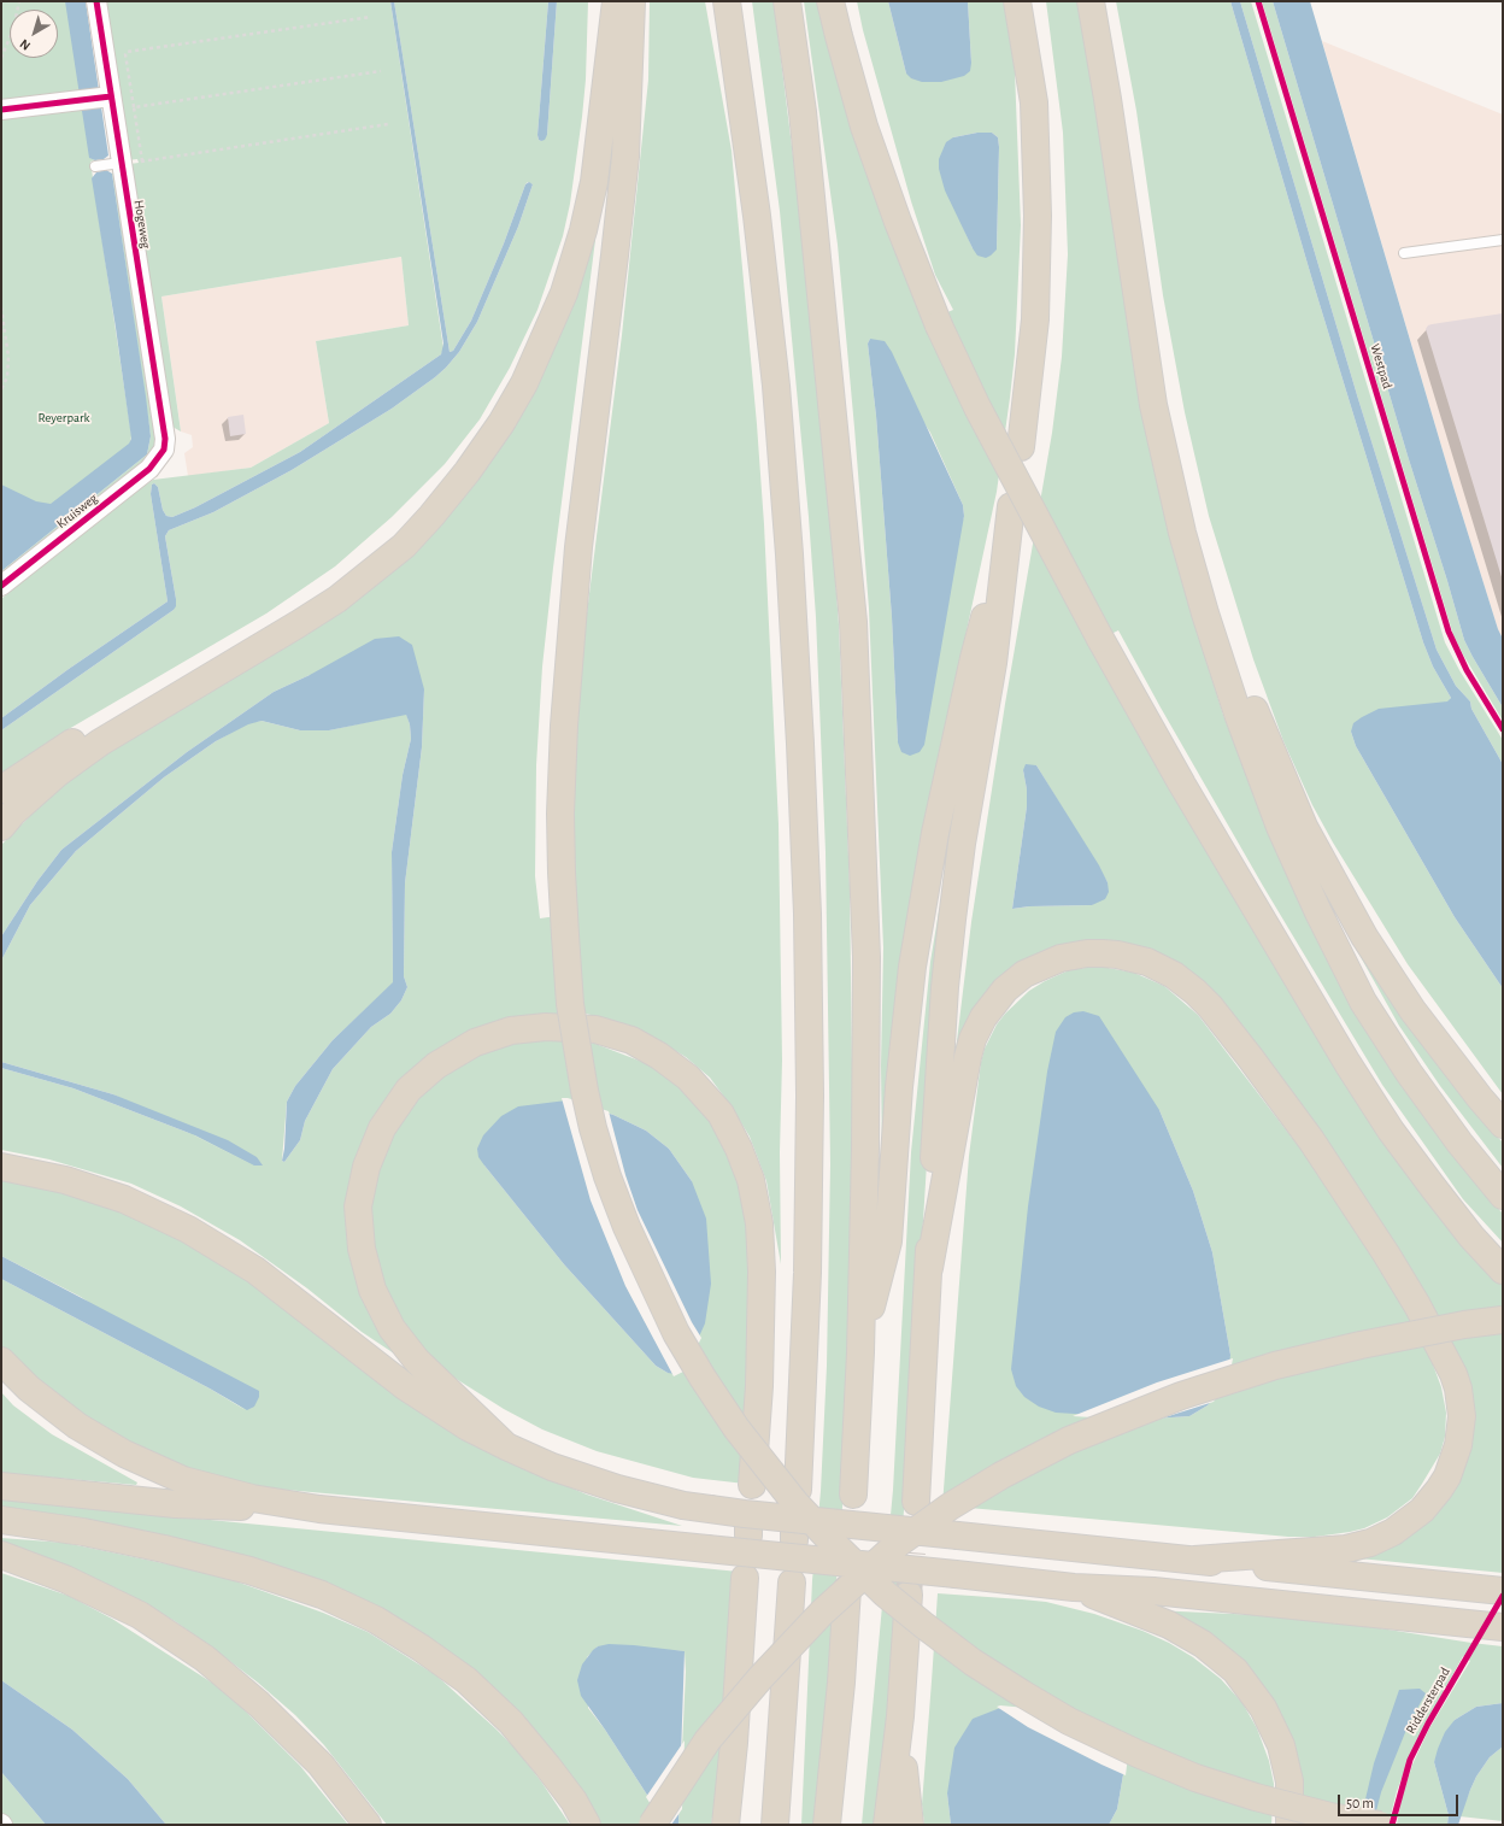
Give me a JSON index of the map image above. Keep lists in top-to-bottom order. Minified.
{"streets":{"street":["Hogeweg","Kruisweg"],"cycle path":["Westpad","Riddersterpad"]},"crossings":[["Hogeweg","Kruisweg"]],"parks":["Reyerpark"],"scale_bar":"50 m","north":"bottom left"}
